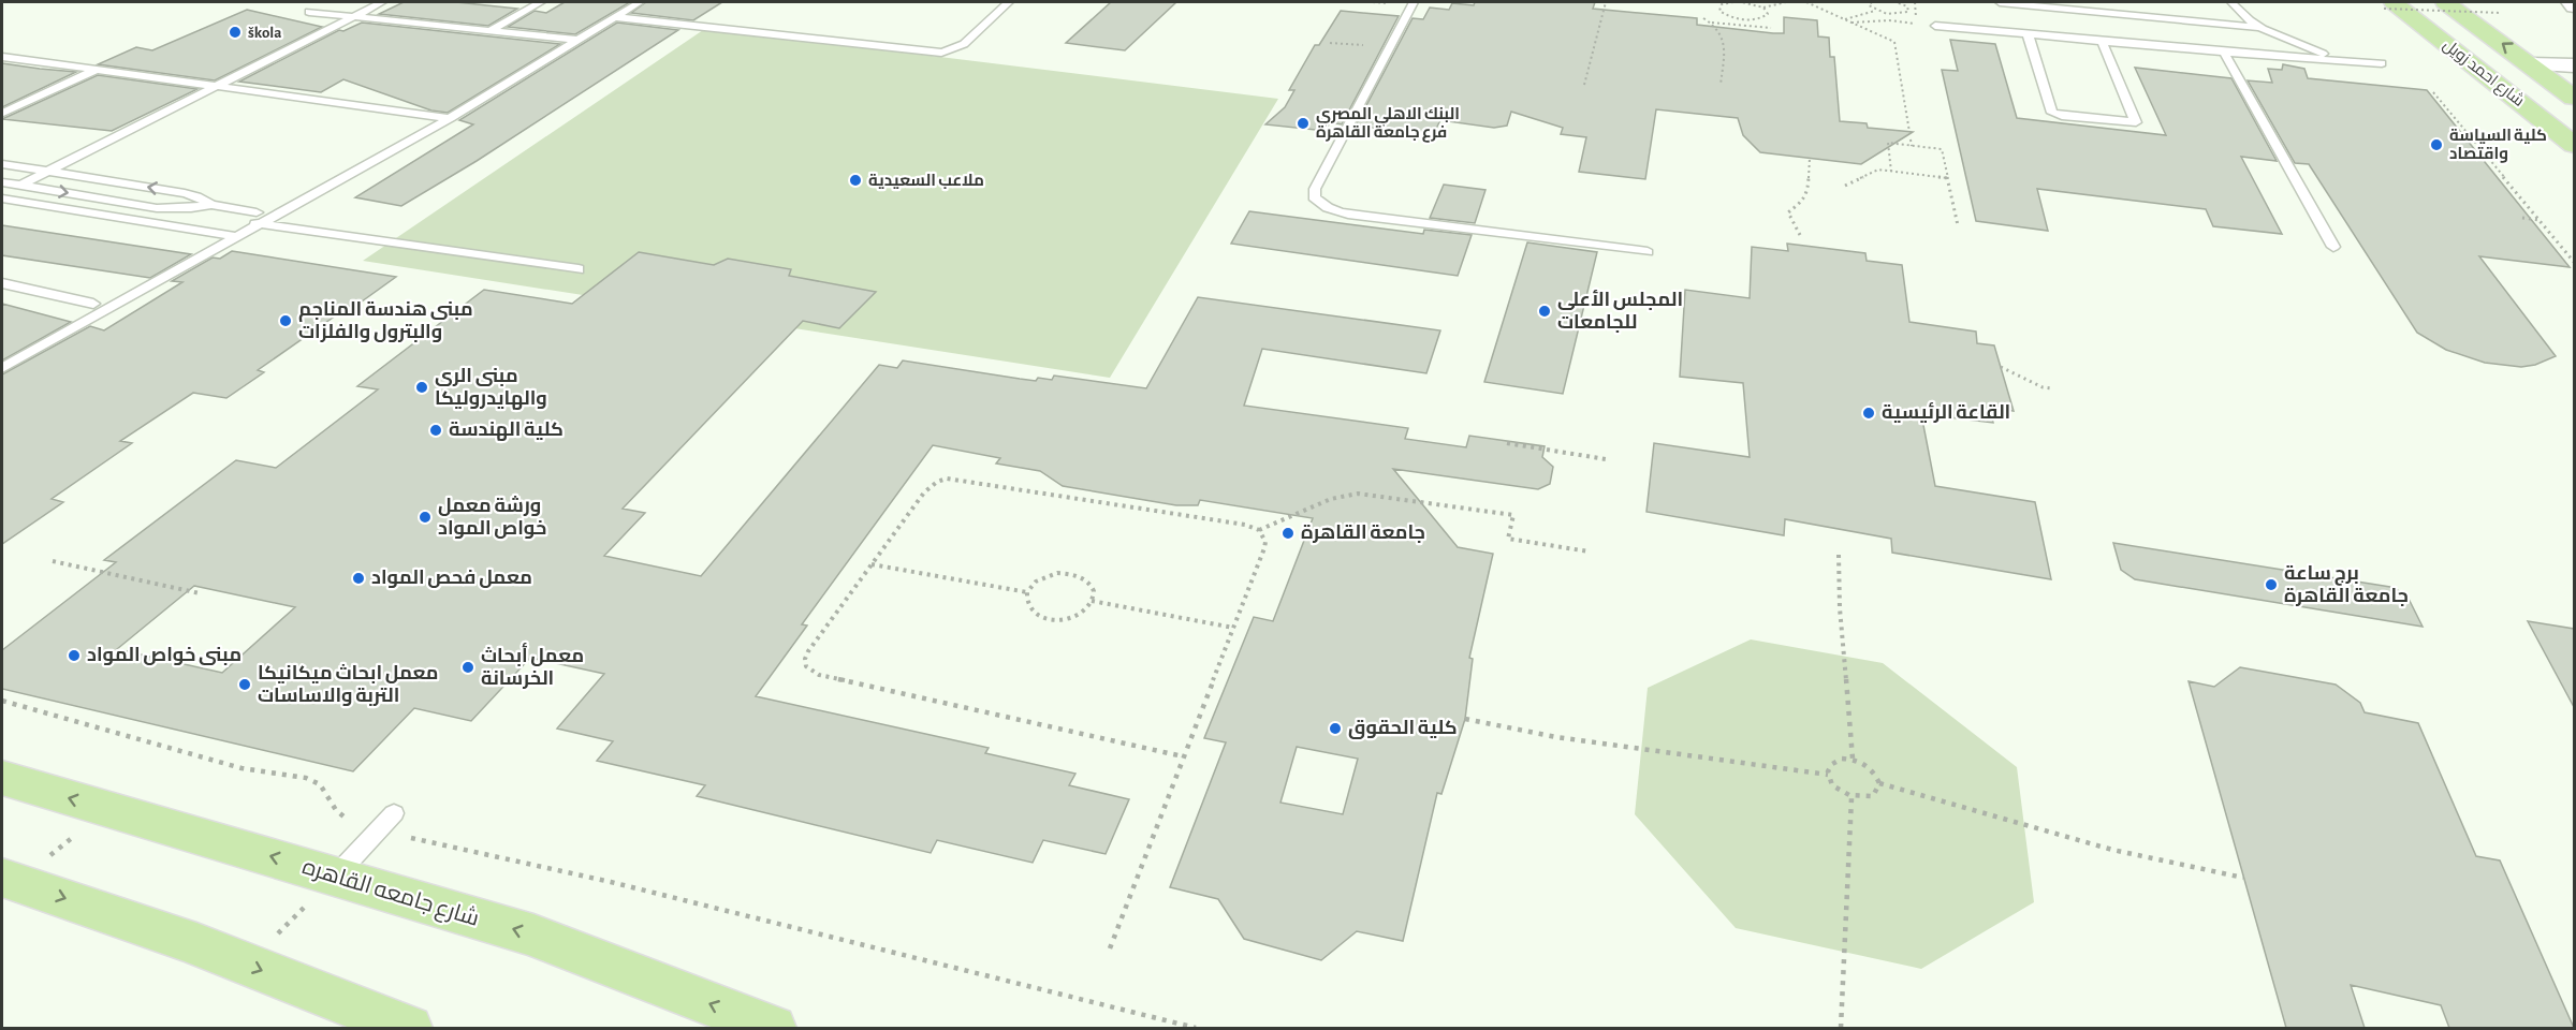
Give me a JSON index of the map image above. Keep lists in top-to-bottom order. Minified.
{"streets":{"main road":["شارع احمد زويل","شارع جامعه القاهره"]},"places":["škola","البنك الاهلي المصري فرع جامعة القاهرة","كلية السياسة واقتصاد","ملاعب السعيدية","المجلس الأعلى للجامعات","مبنى هندسة المناجم والبترول والفلزات","مبنى الرى والهايدروليكا","القاعة الرئيسية","كلية الهندسة","ورشة معمل خواص المواد","جامعة القاهرة","معمل فحص المواد","برج ساعة جامعة القاهرة","مبنى خواص المواد","معمل أبحاث الخرسانة","معمل ابحاث ميكانيكا التربة والاساسات","كلية الحقوق"]}
